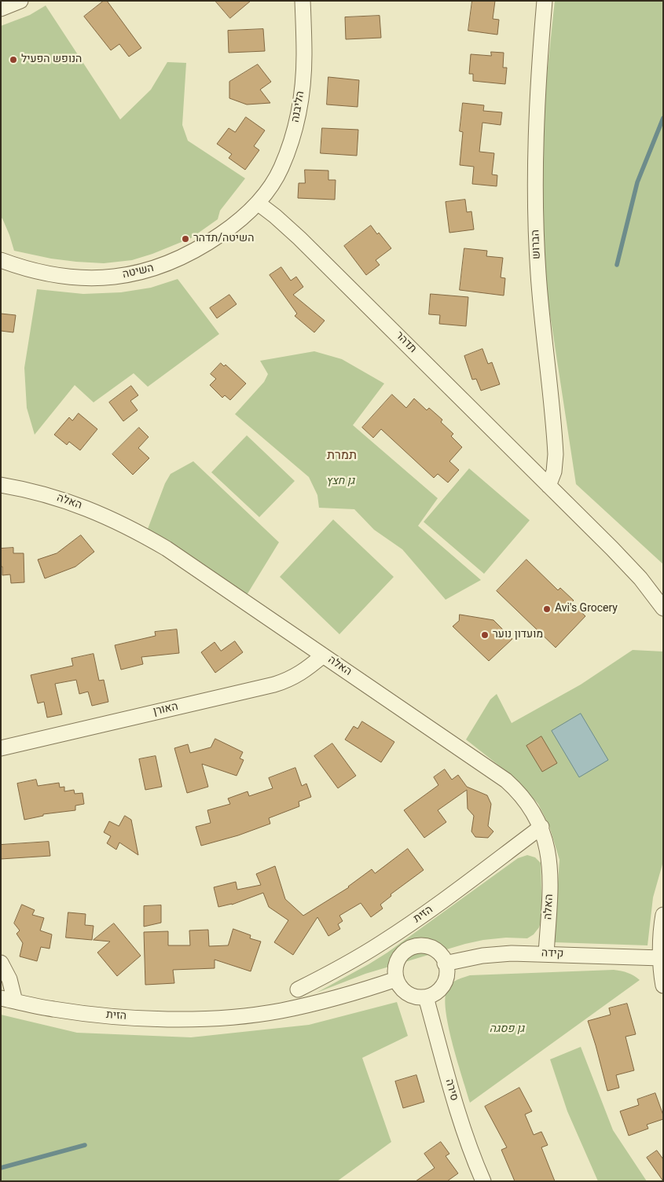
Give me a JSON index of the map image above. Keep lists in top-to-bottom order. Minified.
{"streets":{"street":["הליבנה","הברוש","השיטה","תדהר","האלה","האורן","הזית","קידה","סירה"]},"crossings":[["הליבנה","השיטה"],["הליבנה","תדהר"],["הברוש","תדהר"],["השיטה","תדהר"],["האלה","האורן"],["האלה","הזית"],["האלה","קידה"],["הזית","קידה"],["הזית","סירה"],["קידה","סירה"]],"districts":["תמרת"],"parks":["גן חצץ","גן פסגה"],"places":["הנופש הפעיל","השיטה/תדהר","Avi's Grocery","מועדון נוער"]}
